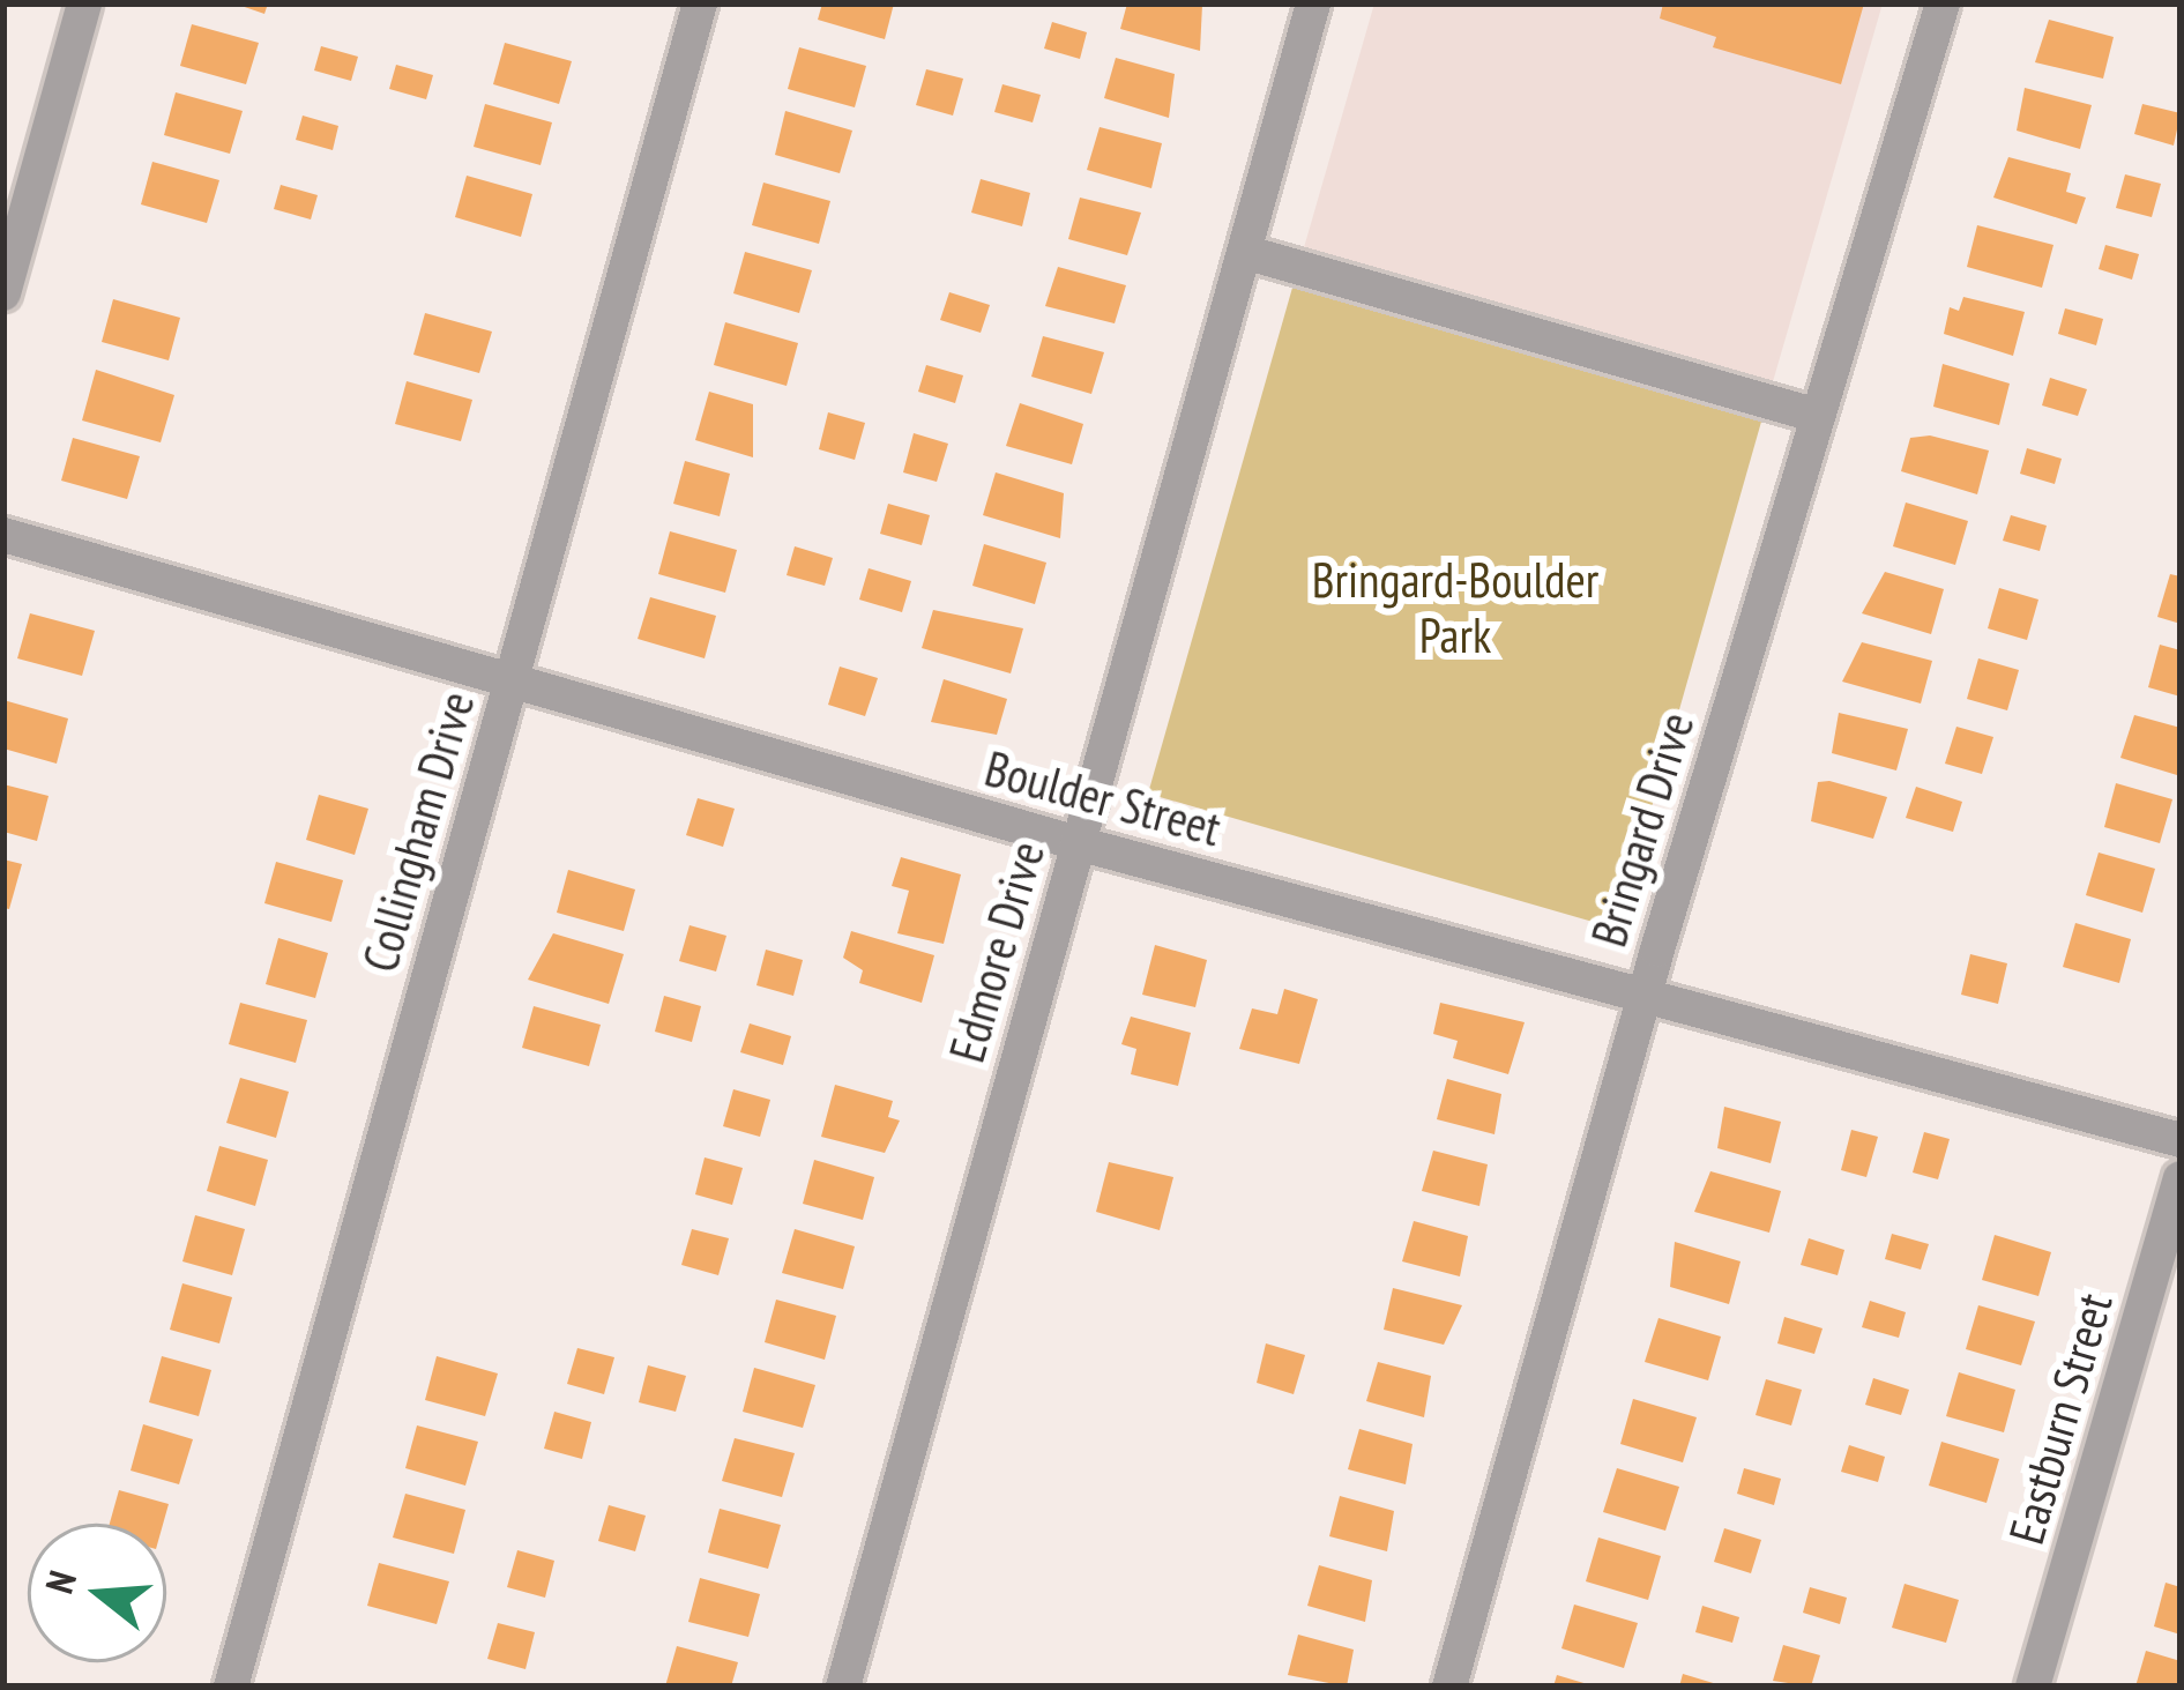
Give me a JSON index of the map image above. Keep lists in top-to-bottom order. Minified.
{"streets":{"street":["Boulder Street","Bringard Drive","Collingham Drive","Edmore Drive","Eastburn Street"]},"crossings":[["Boulder Street","Bringard Drive"],["Boulder Street","Collingham Drive"],["Boulder Street","Edmore Drive"]],"parks":["Bringard-Boulder Park"],"north":"left"}
